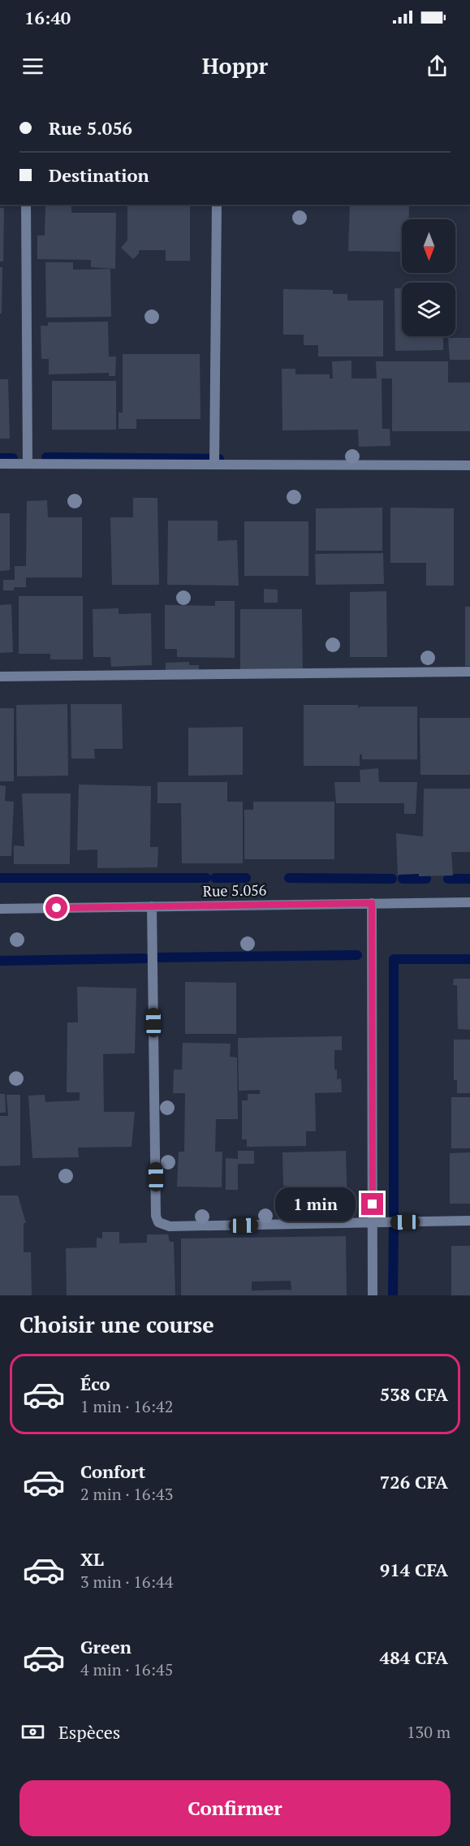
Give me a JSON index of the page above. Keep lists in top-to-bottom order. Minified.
{"streets":{"street":["Rue 5.056"]},"north":"bottom","page":{"status":"16:40","header":"Hoppr","banner":["Rue 5.056","Destination"],"bubble":"1 min","heading":"Choisir une course","list":[{"name":"Éco","note":"1 min · 16:42","value":"538 CFA"},{"name":"Confort","note":"2 min · 16:43","value":"726 CFA"},{"name":"XL","note":"3 min · 16:44","value":"914 CFA"},{"name":"Green","note":"4 min · 16:45","value":"484 CFA"}],"pay":["Espèces","130 m"],"buttons":"Confirmer"}}
